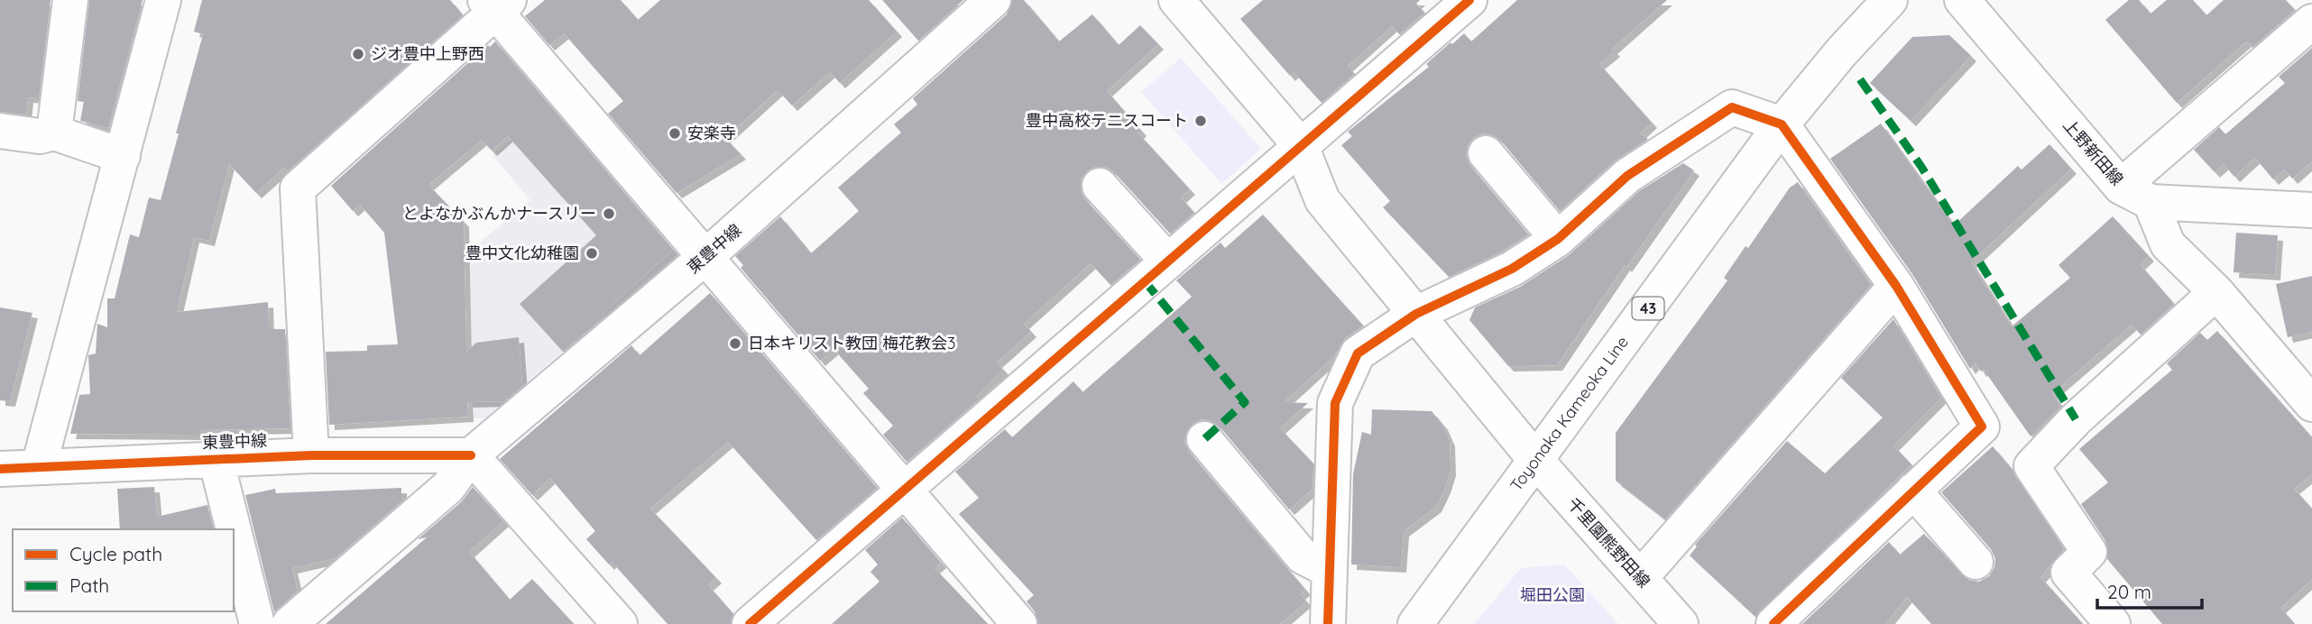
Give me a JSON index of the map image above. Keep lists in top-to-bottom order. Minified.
{"streets":{"street":["上野新田線","東豊中線","43","Toyonaka Kameoka Line","千里園熊野田線"]},"crossings":[["Toyonaka Kameoka Line","千里園熊野田線"]],"parks":["堀田公園"],"places":["ジオ豊中上野西","豊中高校テニスコート","安楽寺","とよなかぶんかナースリー","豊中文化幼稚園","日本キリスト教団 梅花教会3"],"legend":["Cycle path","Path"],"scale_bar":"20 m"}
